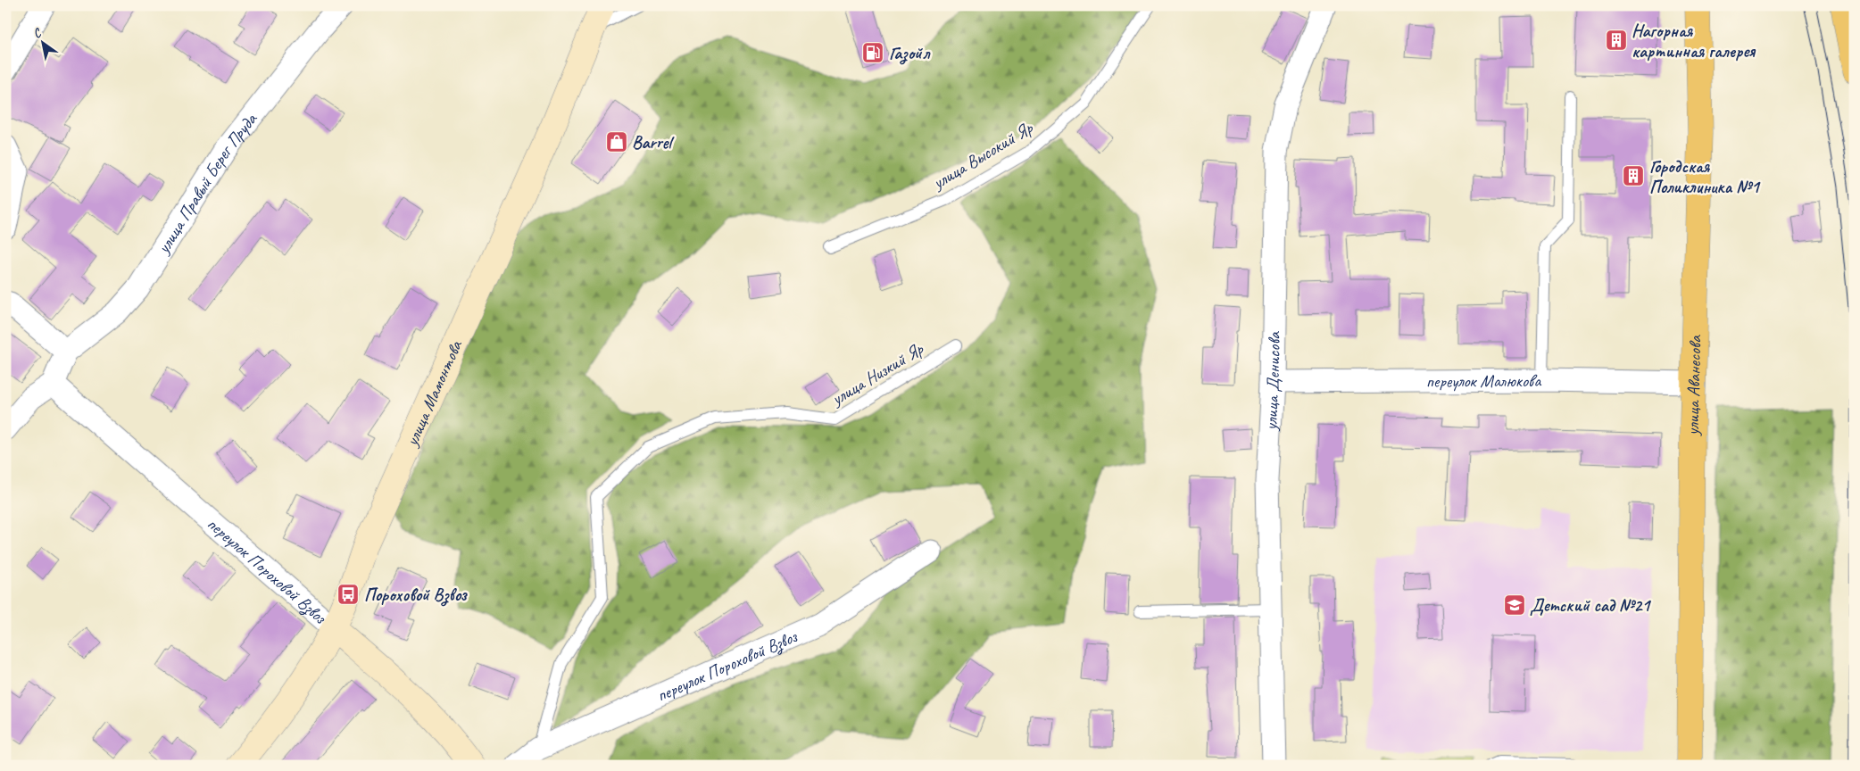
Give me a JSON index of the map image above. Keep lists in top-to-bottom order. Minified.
{"streets":{"highway":["улица Аванесова"],"main road":["улица Мамонтова","переулок Пороховой Взвоз"],"street":["улица Правый Берег Пруда","улица Денисова","переулок Малюкова"],"lane":["улица Высокий Яр","улица Низкий Яр"]},"crossings":[["улица Правый Берег Пруда","переулок Пороховой Взвоз"],["улица Низкий Яр","переулок Пороховой Взвоз"],["улица Денисова","переулок Малюкова"],["переулок Малюкова","улица Аванесова"],["улица Мамонтова","переулок Пороховой Взвоз"]],"places":{"building":["Нагорная картинная галерея","Городская Поликлиника №1"],"fuel station":["Газойл"],"shop":["Barrel"],"bus stop":["Пороховой Взвоз"],"school or university":["Детский сад №21"]},"north":"top left"}
